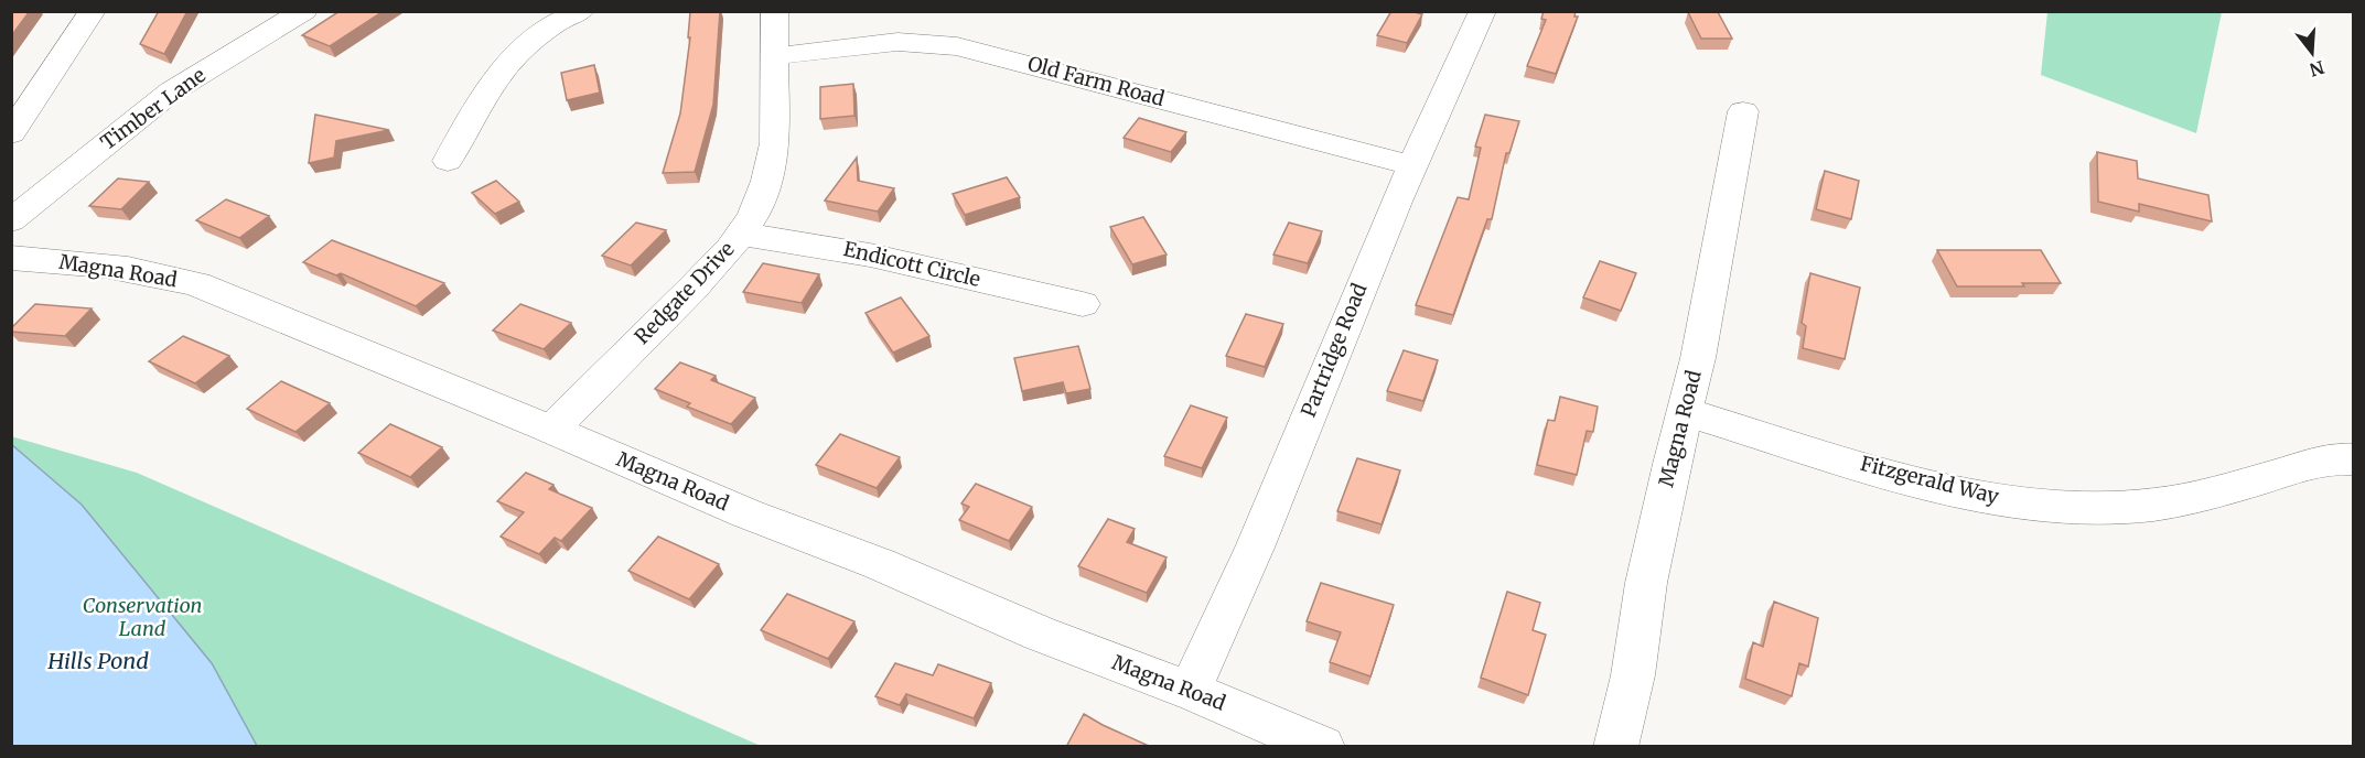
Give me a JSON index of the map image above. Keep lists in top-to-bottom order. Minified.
{"streets":{"street":["Old Farm Road","Timber Lane","Endicott Circle","Magna Road","Redgate Drive","Partridge Road","Fitzgerald Way"]},"crossings":[["Old Farm Road","Redgate Drive"],["Old Farm Road","Partridge Road"],["Endicott Circle","Redgate Drive"],["Magna Road","Redgate Drive"],["Magna Road","Partridge Road"],["Magna Road","Fitzgerald Way"]],"water":["Hills Pond"],"parks":["Conservation Land"],"north":"bottom"}
